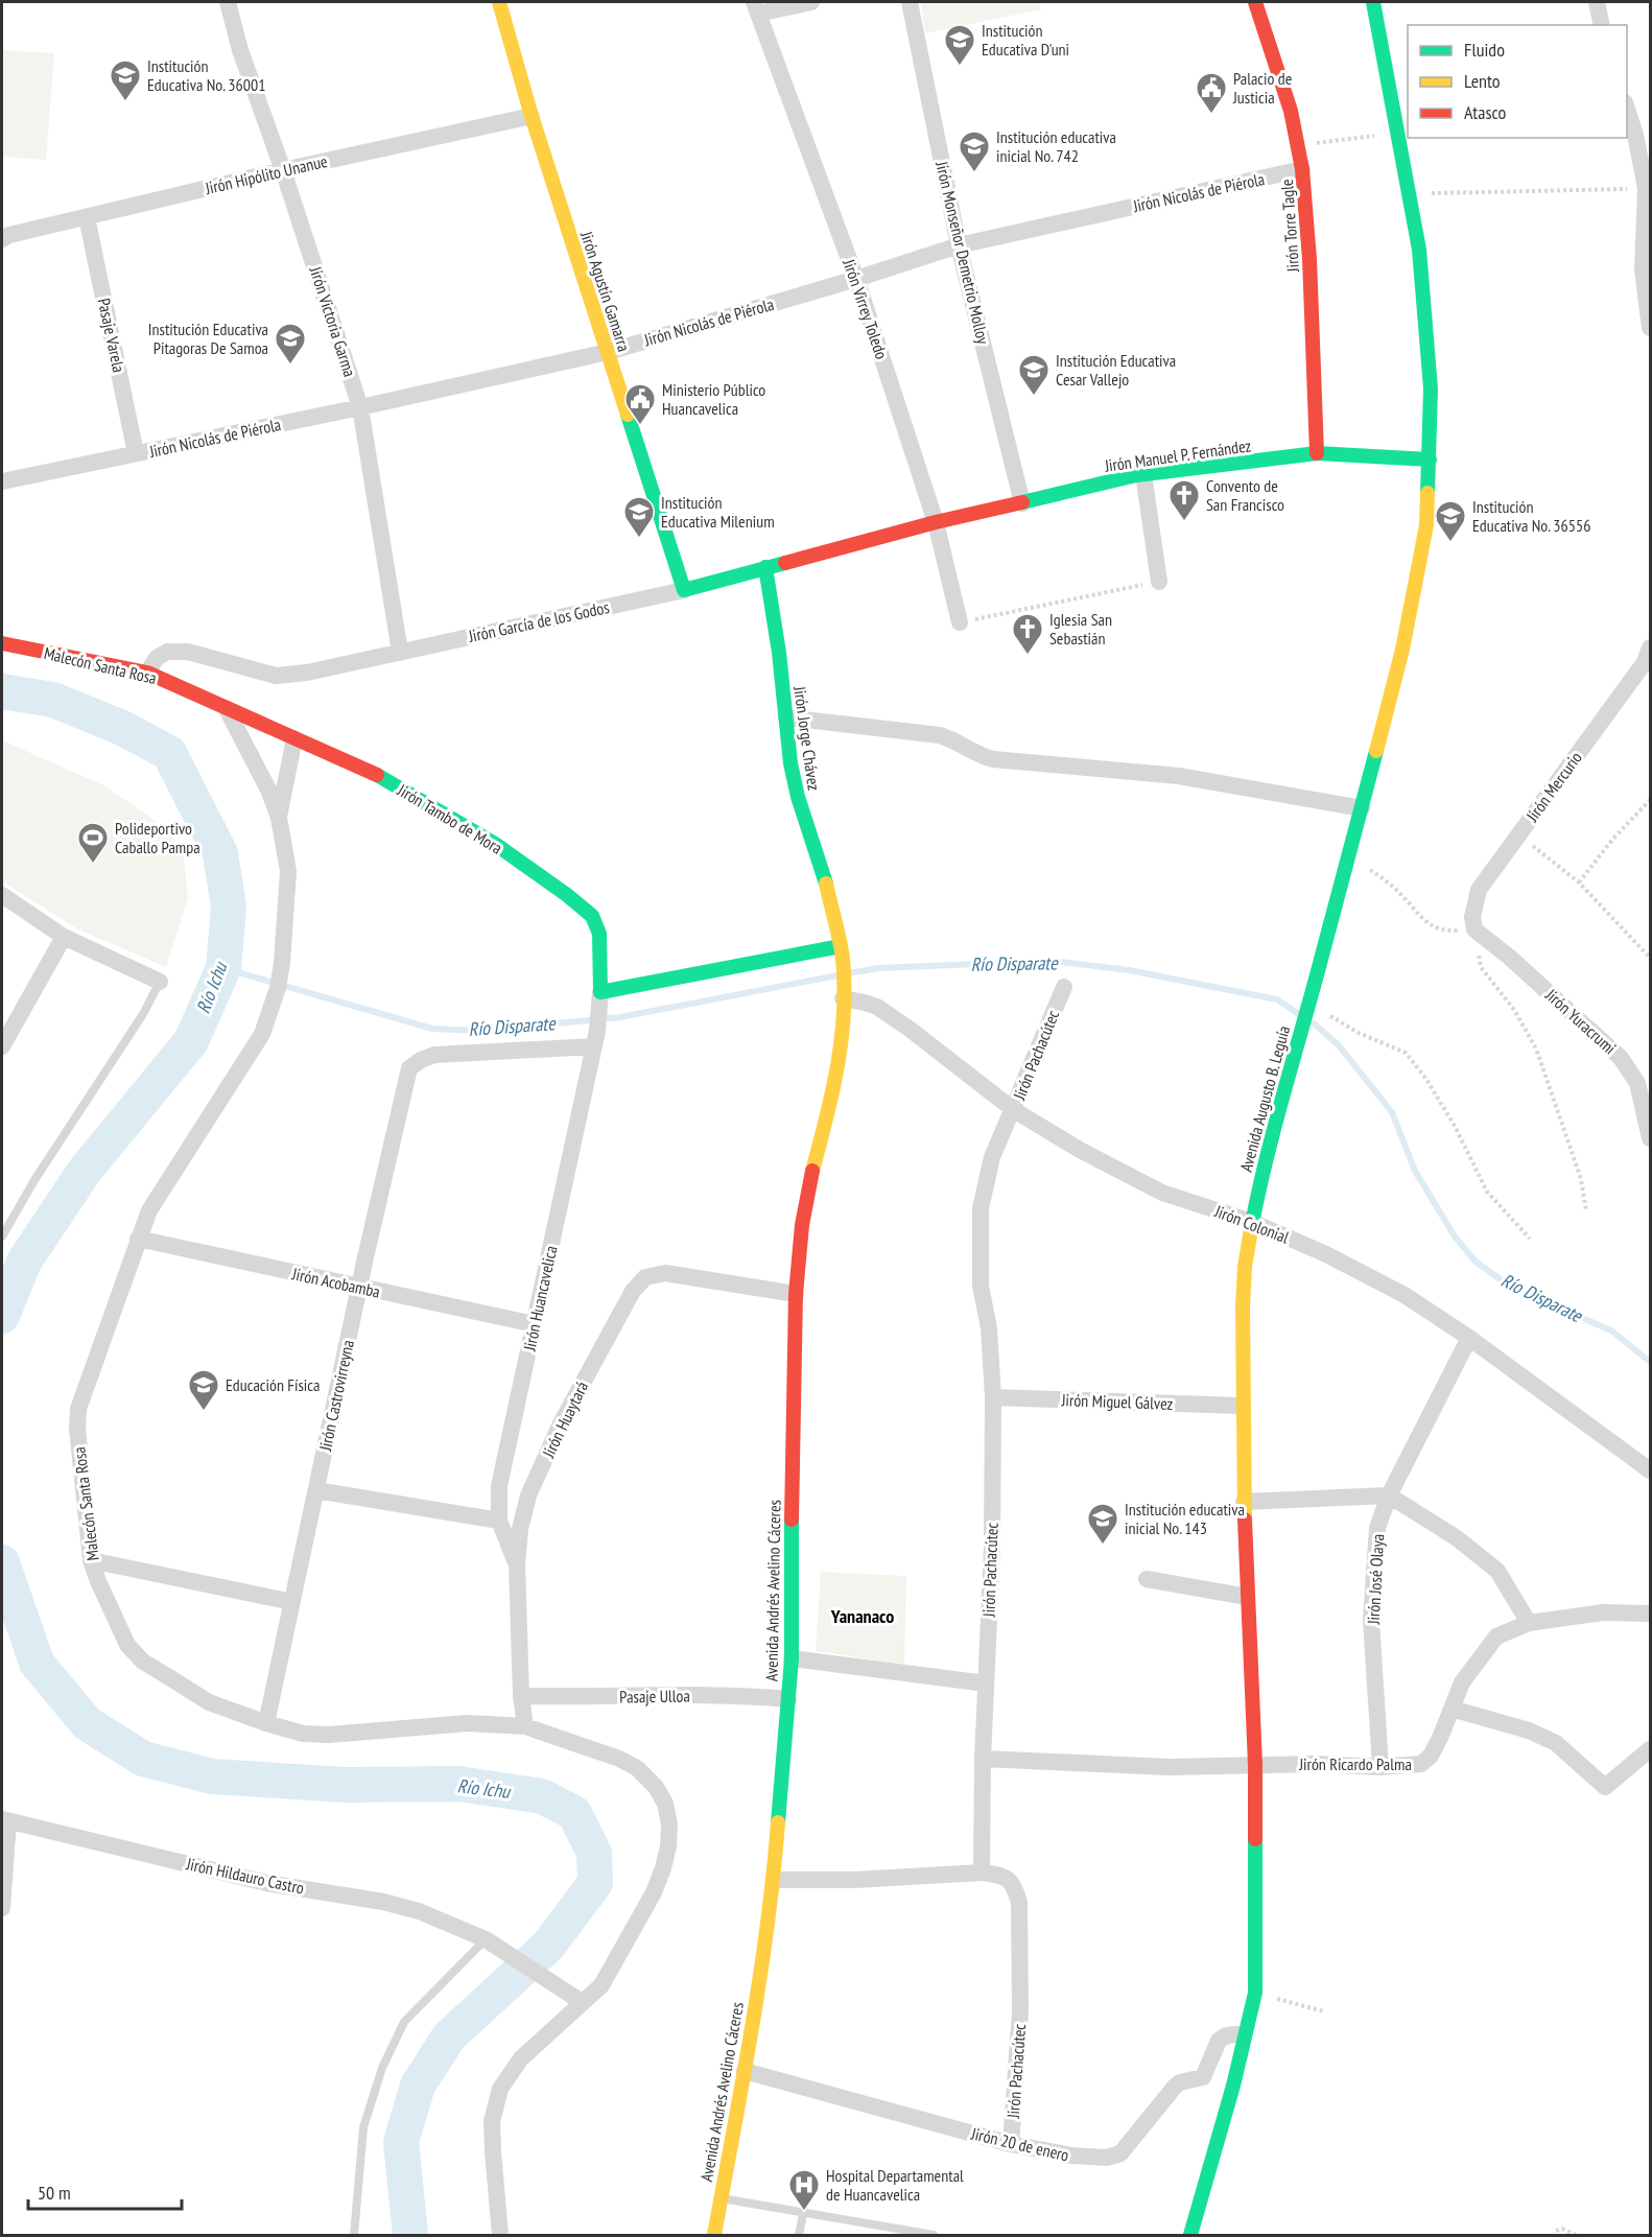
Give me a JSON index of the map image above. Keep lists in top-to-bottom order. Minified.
{"streets":{"main road":["Jirón Torre Tagle","Jirón Agustín Gamarra","Jirón Manuel P. Fernández","Jirón García de los Godos","Malecón Santa Rosa","Jirón Jorge Chávez","Jirón Tambo de Mora","Avenida Augusto B. Leguía","Avenida Andrés Avelino Cáceres"],"street":["Jirón Hipólito Unanue","Jirón Nicolás de Piérola","Jirón Monseñor Demetrio Molloy","Jirón Virrey Toledo","Jirón Victoria Garma","Pasaje Varela","Jirón Mercurio","Jirón Yuracrumi","Jirón Pachacútec","Jirón Colonial","Jirón Acobamba","Jirón Huancavelica","Jirón Castrovirreyna","Jirón Miguel Gálvez","Jirón Huaytará","Jirón José Olaya","Pasaje Ulloa","Jirón Ricardo Palma","Jirón Hildauro Castro","Jirón 20 de enero"]},"crossings":[["Jirón Hipólito Unanue","Jirón Agustín Gamarra"],["Jirón Hipólito Unanue","Jirón Victoria Garma"],["Jirón Hipólito Unanue","Pasaje Varela"],["Jirón Nicolás de Piérola","Jirón Torre Tagle"],["Jirón Nicolás de Piérola","Jirón Monseñor Demetrio Molloy"],["Jirón Nicolás de Piérola","Jirón Agustín Gamarra"],["Jirón Nicolás de Piérola","Jirón Virrey Toledo"],["Jirón Nicolás de Piérola","Jirón Victoria Garma"],["Jirón Nicolás de Piérola","Pasaje Varela"],["Jirón Torre Tagle","Jirón Manuel P. Fernández"],["Jirón Monseñor Demetrio Molloy","Jirón Manuel P. Fernández"],["Jirón Agustín Gamarra","Jirón García de los Godos"],["Jirón Virrey Toledo","Jirón Manuel P. Fernández"],["Jirón Virrey Toledo","Jirón García de los Godos"],["Jirón Victoria Garma","Jirón García de los Godos"],["Jirón Manuel P. Fernández","Jirón García de los Godos"],["Jirón Manuel P. Fernández","Avenida Augusto B. Leguía"],["Jirón García de los Godos","Malecón Santa Rosa"],["Jirón García de los Godos","Jirón Jorge Chávez"],["Malecón Santa Rosa","Jirón Tambo de Mora"],["Malecón Santa Rosa","Jirón Acobamba"],["Malecón Santa Rosa","Jirón Castrovirreyna"],["Malecón Santa Rosa","Jirón Huaytará"],["Malecón Santa Rosa","Jirón Hildauro Castro"],["Jirón Jorge Chávez","Avenida Andrés Avelino Cáceres"],["Jirón Mercurio","Jirón Yuracrumi"],["Jirón Tambo de Mora","Jirón Huancavelica"],["Jirón Pachacútec","Jirón Colonial"],["Jirón Pachacútec","Jirón Miguel Gálvez"],["Jirón Pachacútec","Jirón Ricardo Palma"],["Jirón Pachacútec","Jirón 20 de enero"],["Avenida Augusto B. Leguía","Jirón Colonial"],["Avenida Augusto B. Leguía","Jirón Miguel Gálvez"],["Avenida Augusto B. Leguía","Jirón Ricardo Palma"],["Avenida Augusto B. Leguía","Jirón 20 de enero"],["Jirón Colonial","Jirón José Olaya"],["Jirón Colonial","Avenida Andrés Avelino Cáceres"],["Jirón Acobamba","Jirón Huancavelica"],["Jirón Acobamba","Jirón Castrovirreyna"],["Jirón Huancavelica","Jirón Castrovirreyna"],["Jirón Huancavelica","Jirón Huaytará"],["Jirón Huaytará","Avenida Andrés Avelino Cáceres"],["Jirón Huaytará","Pasaje Ulloa"],["Jirón José Olaya","Jirón Ricardo Palma"],["Avenida Andrés Avelino Cáceres","Pasaje Ulloa"],["Avenida Andrés Avelino Cáceres","Jirón 20 de enero"]],"districts":["Yananaco"],"water":["Río Disparate","Río Ichu"],"places":{"school or university":["Institución Educativa D'uni","Institución Educativa No. 36001","Institución educativa inicial No. 742","Institución Educativa Pitagoras De Samoa","Institución Educativa Cesar Vallejo","Institución Educativa Milenium","Institución Educativa No. 36556","Educación Física","Institución educativa inicial No. 143"],"public building":["Palacio de Justicia","Ministerio Público Huancavelica"],"church":["Convento de San Francisco","Iglesia San Sebastián"],"sports":["Polideportivo Caballo Pampa"],"hospital":["Hospital Departamental de Huancavelica"]},"legend":["Fluido","Lento","Atasco"],"scale_bar":"50 m"}
